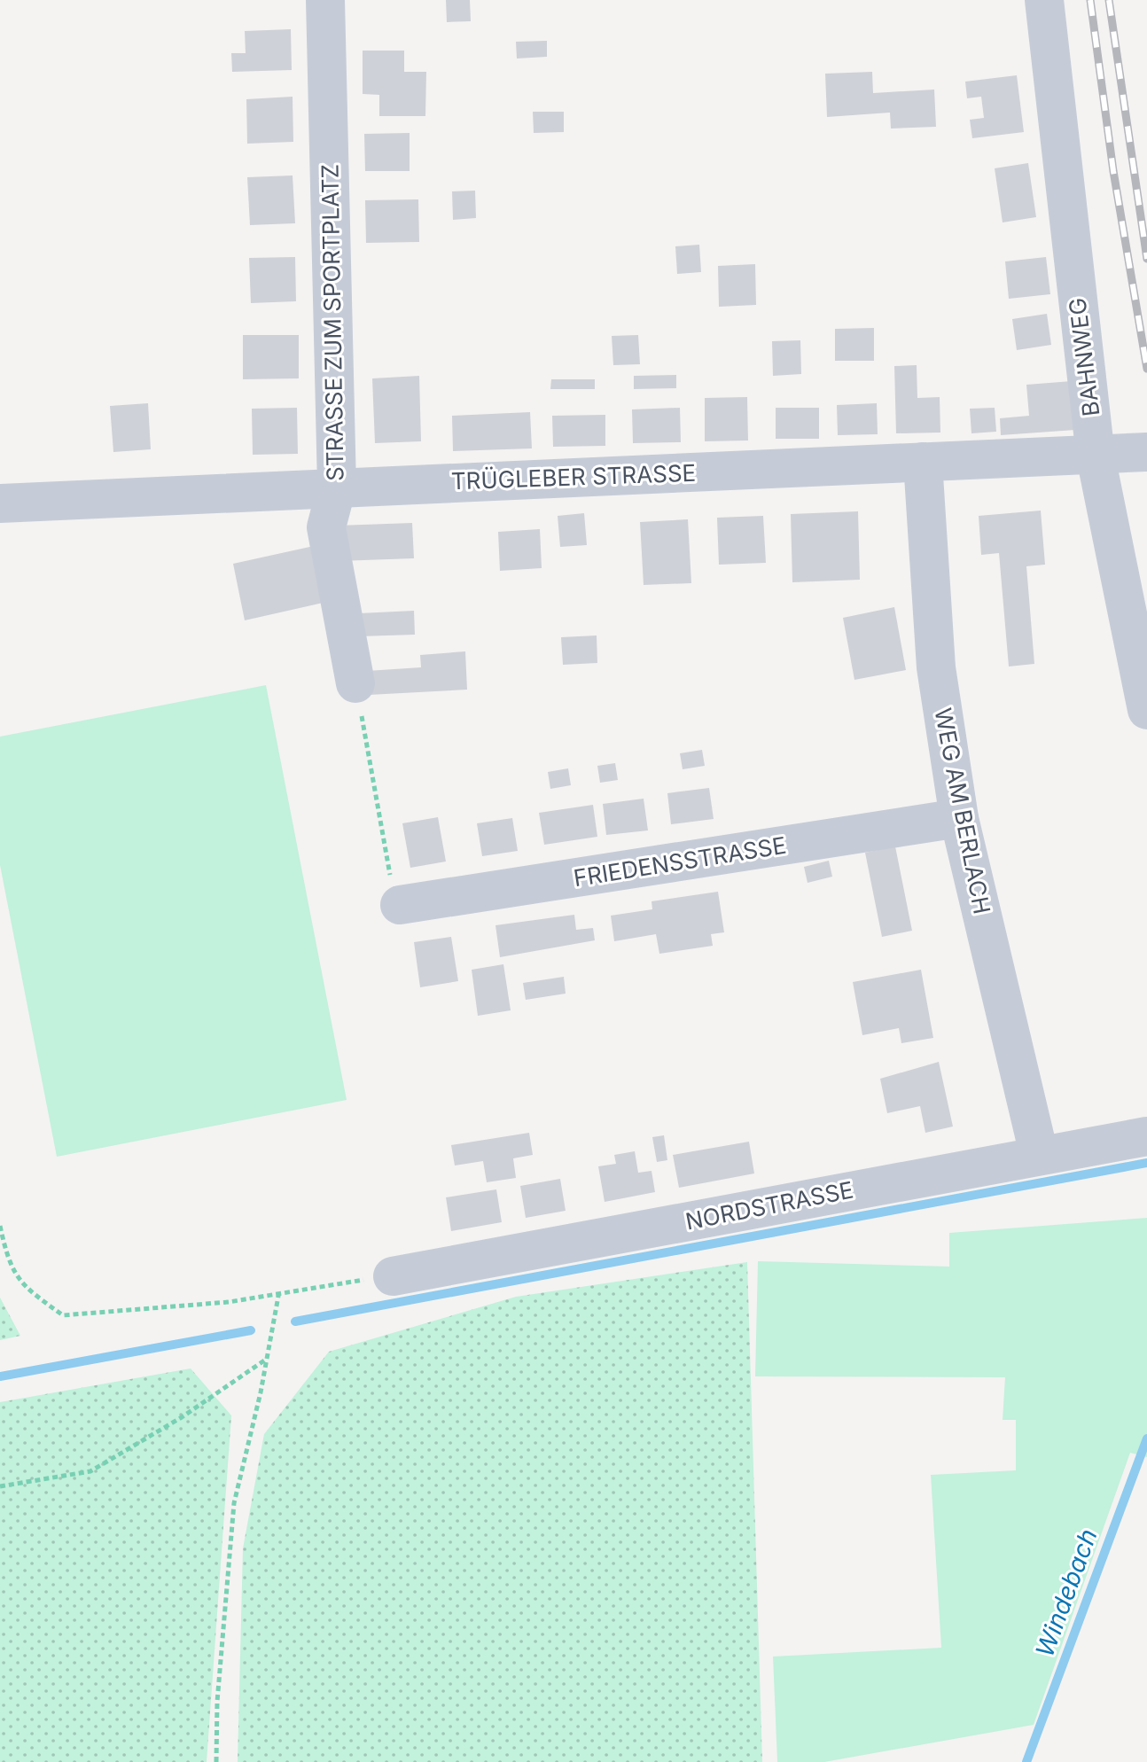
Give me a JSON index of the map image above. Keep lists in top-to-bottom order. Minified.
{"streets":{"street":["STRASSE ZUM SPORTPLATZ","BAHNWEG","TRÜGLEBER STRASSE","WEG AM BERLACH","FRIEDENSSTRASSE","NORDSTRASSE"]},"crossings":[["STRASSE ZUM SPORTPLATZ","TRÜGLEBER STRASSE"],["BAHNWEG","TRÜGLEBER STRASSE"],["TRÜGLEBER STRASSE","WEG AM BERLACH"],["WEG AM BERLACH","FRIEDENSSTRASSE"],["WEG AM BERLACH","NORDSTRASSE"]],"water":["Windebach"]}
